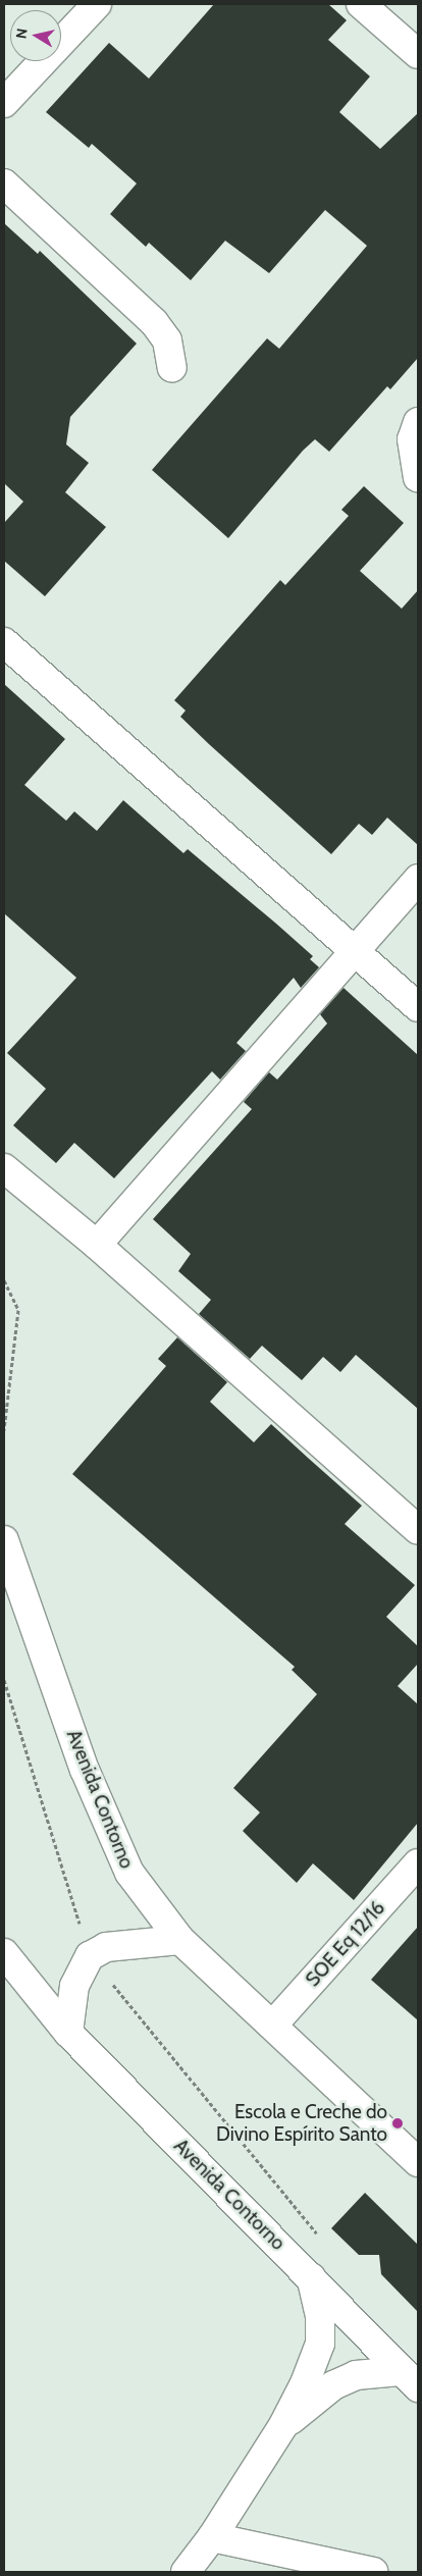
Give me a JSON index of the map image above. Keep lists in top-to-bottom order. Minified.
{"streets":{"street":["Avenida Contorno","SOE Eq 12/16"]},"crossings":[["Avenida Contorno","SOE Eq 12/16"]],"places":["Escola e Creche do Divino Espírito Santo"],"north":"left"}
